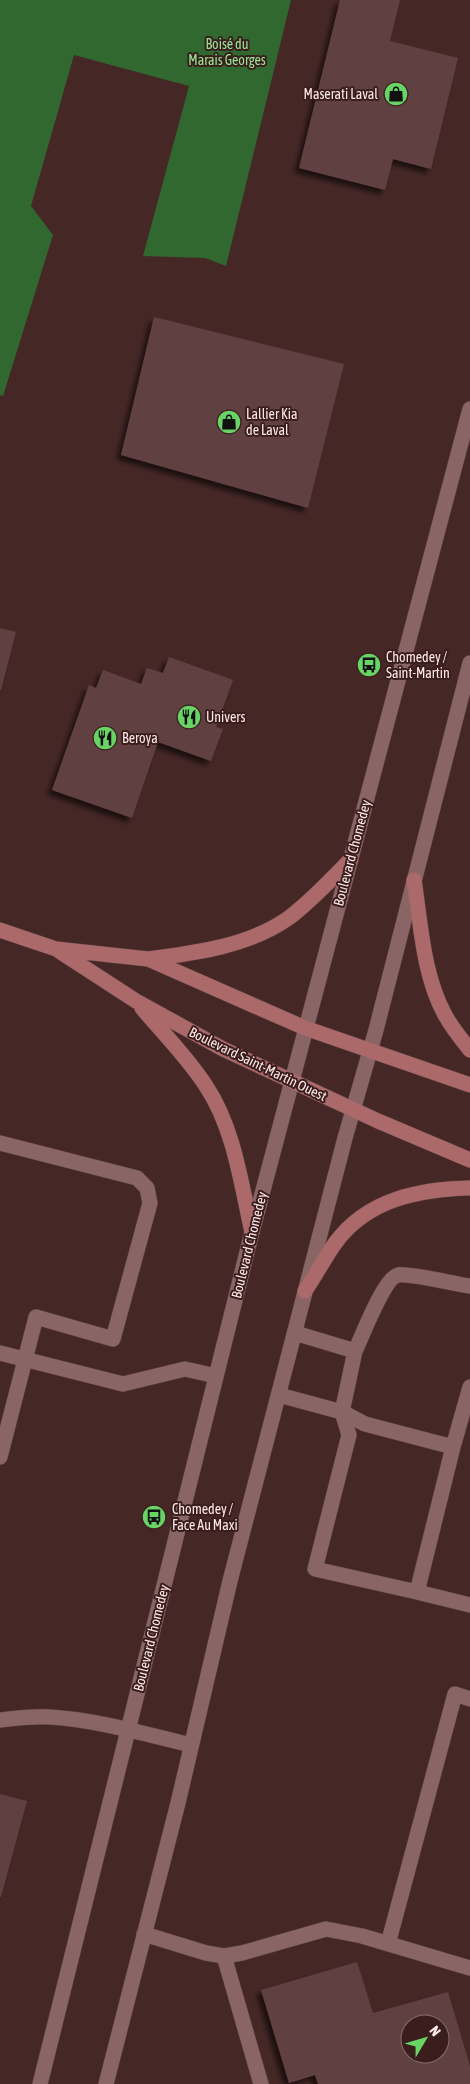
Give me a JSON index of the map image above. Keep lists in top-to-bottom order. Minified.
{"streets":{"main road":["Boulevard Saint-Martin Ouest"],"street":["Boulevard Chomedey"]},"crossings":[["Boulevard Chomedey","Boulevard Saint-Martin Ouest"]],"parks":["Boisé du Marais Georges"],"places":{"shop":["Maserati Laval","Lallier Kia de Laval"],"bus stop":["Chomedey / Saint-Martin","Chomedey / Face Au Maxi"],"restaurant":["Univers","Beroya"]},"north":"top right"}
